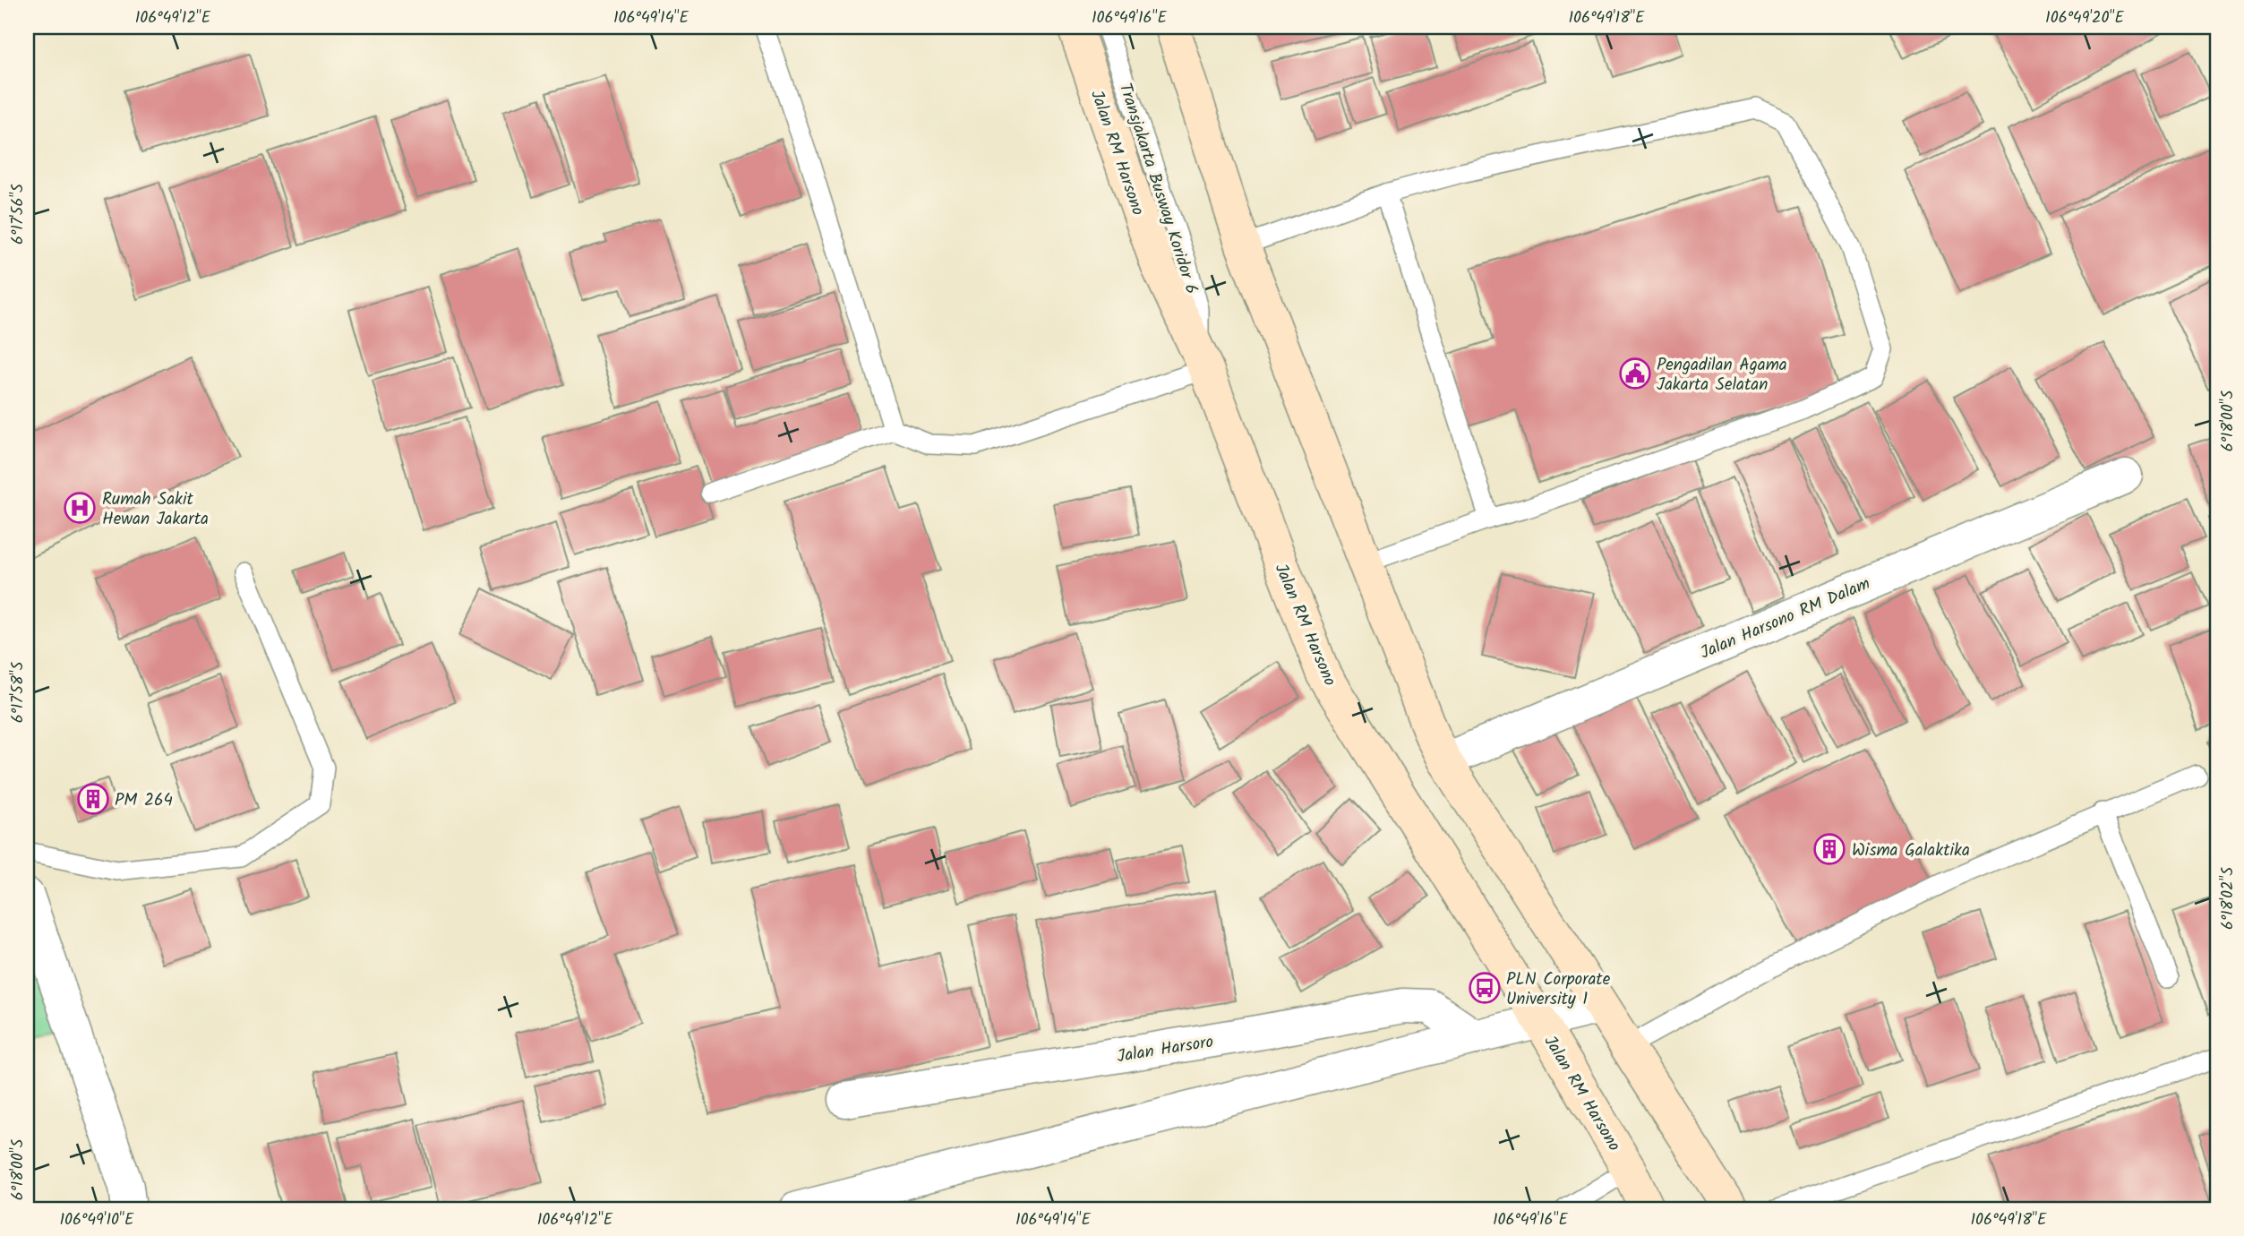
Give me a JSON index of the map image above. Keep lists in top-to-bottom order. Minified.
{"streets":{"main road":["Jalan RM Harsono"],"street":["Jalan Harsono RM Dalam","Jalan Harsoro"],"lane":["Transjakarta Busway Koridor 6"]},"crossings":[["Jalan RM Harsono","Transjakarta Busway Koridor 6"]],"places":{"public building":["Pengadilan Agama Jakarta Selatan"],"hospital":["Rumah Sakit Hewan Jakarta"],"building":["PM 264","Wisma Galaktika"],"bus stop":["PLN Corporate University 1"]},"coordinates":["106°49'12\"E","106°49'14\"E","106°49'16\"E","106°49'18\"E","106°49'20\"E","6°17'56\"S","6°18'00\"S","6°17'58\"S","6°18'02\"S","106°49'10\"E"]}
